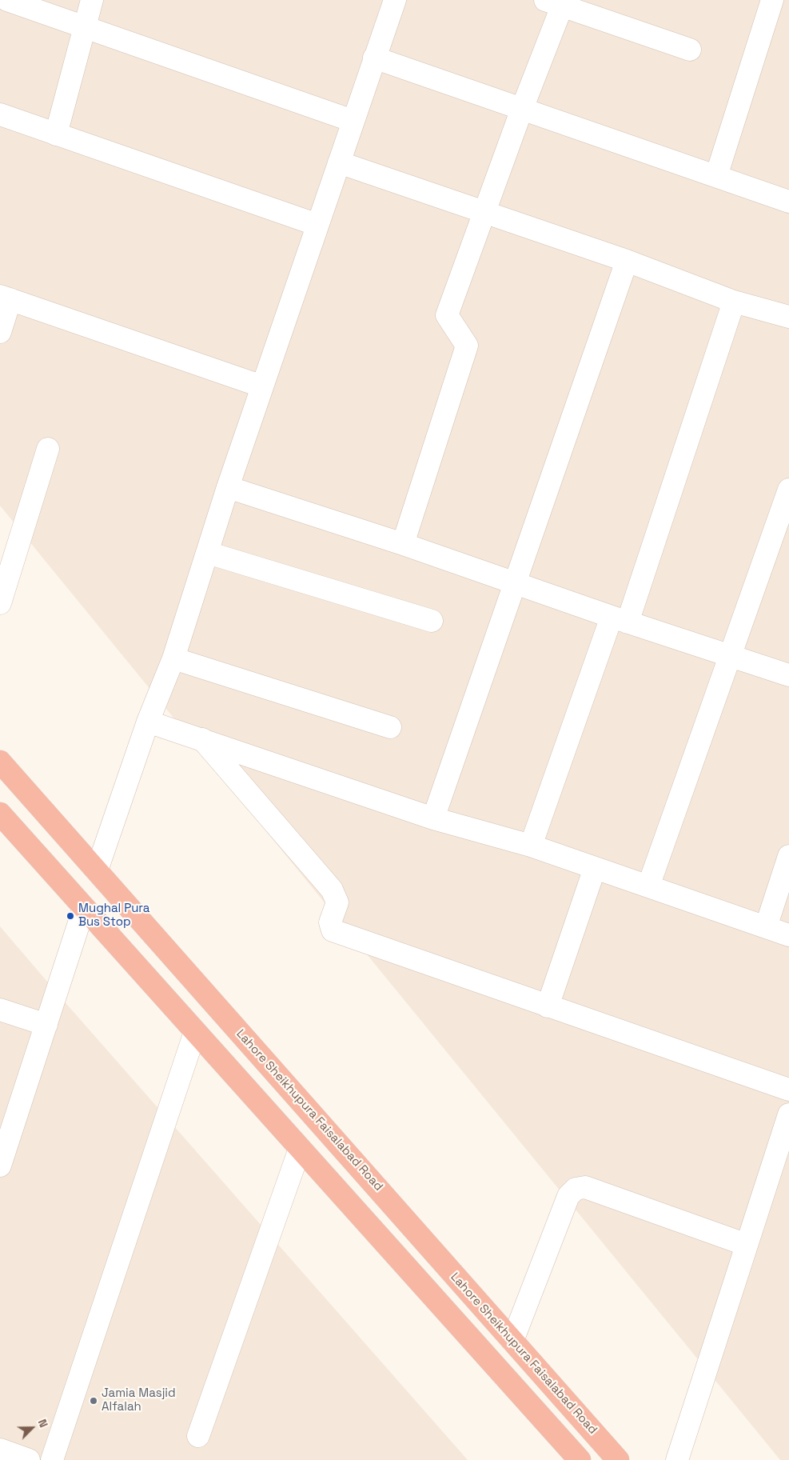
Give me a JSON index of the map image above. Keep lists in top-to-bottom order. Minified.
{"streets":{"highway":["Lahore Sheikhupura Faisalabad Road"]},"places":["Mughal Pura Bus Stop","Jamia Masjid Alfalah"],"north":"top right"}
